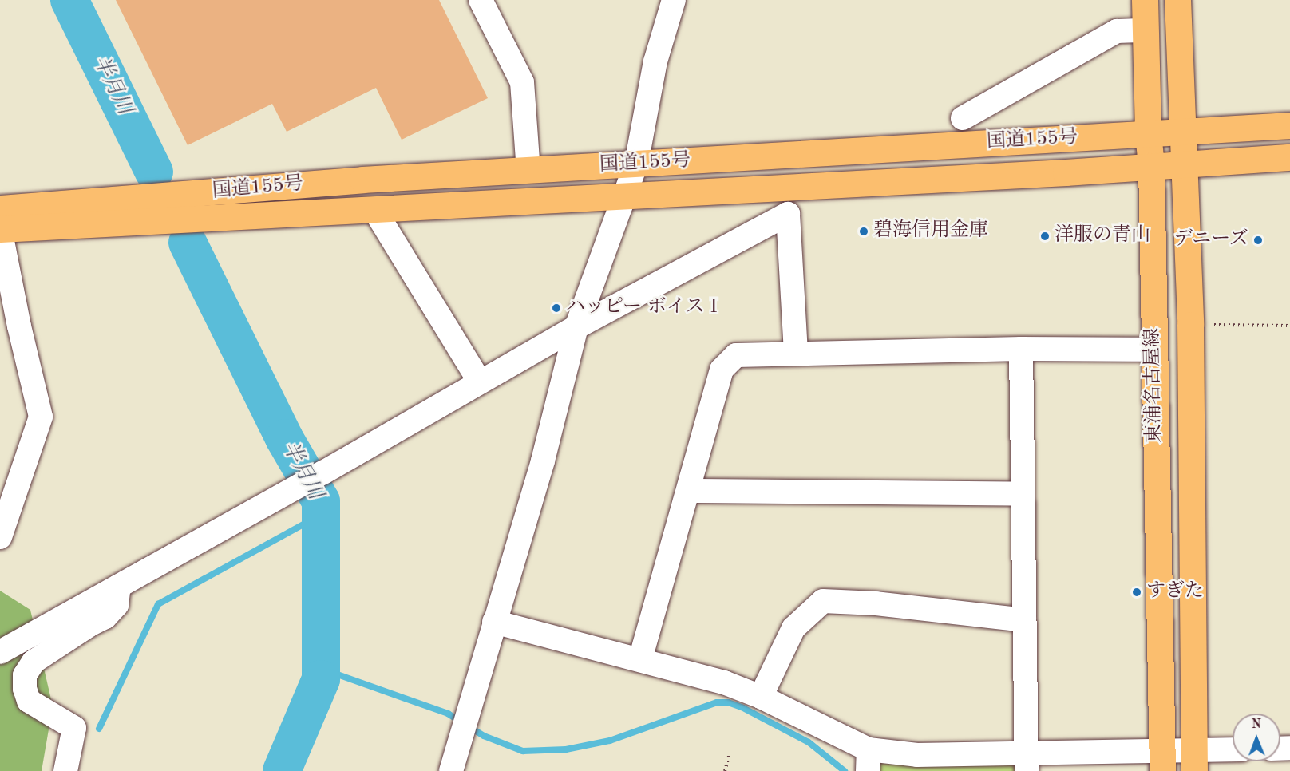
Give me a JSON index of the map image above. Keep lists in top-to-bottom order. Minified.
{"streets":{"main road":["国道155号","東浦名古屋線"]},"crossings":[["国道155号","東浦名古屋線"]],"water":["半月川"],"places":["碧海信用金庫","洋服の青山","デニーズ","ハッピー ボイス I","すぎた"],"north":"top"}
